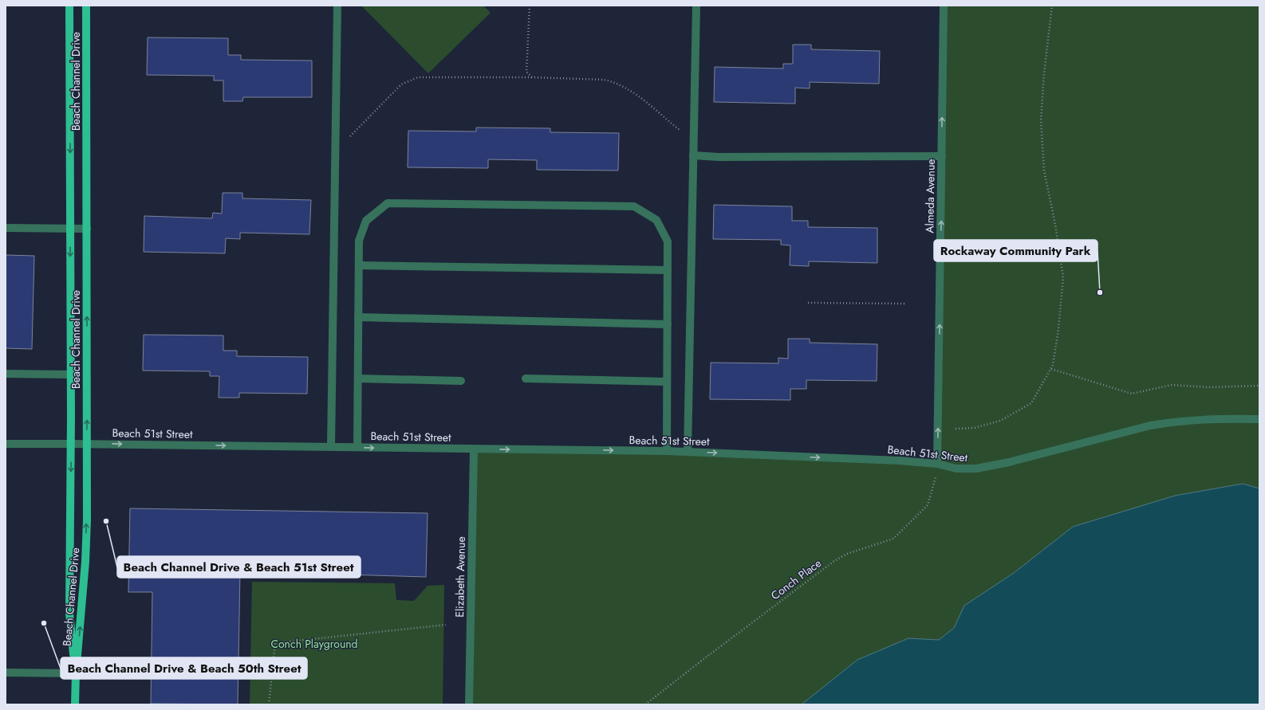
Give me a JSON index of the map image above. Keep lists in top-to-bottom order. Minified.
{"streets":{"main road":["Beach Channel Drive"],"street":["Almeda Avenue","Beach 51st Street","Elizabeth Avenue"],"path":["Conch Place"]},"crossings":[["Beach Channel Drive","Beach 51st Street"],["Almeda Avenue","Beach 51st Street"],["Almeda Avenue","Conch Place"],["Beach 51st Street","Elizabeth Avenue"],["Beach 51st Street","Conch Place"]],"one_way":["Almeda Avenue"],"parks":["Conch Playground"],"places":["Rockaway Community Park","Beach Channel Drive & Beach 51st Street","Beach Channel Drive & Beach 50th Street"]}
